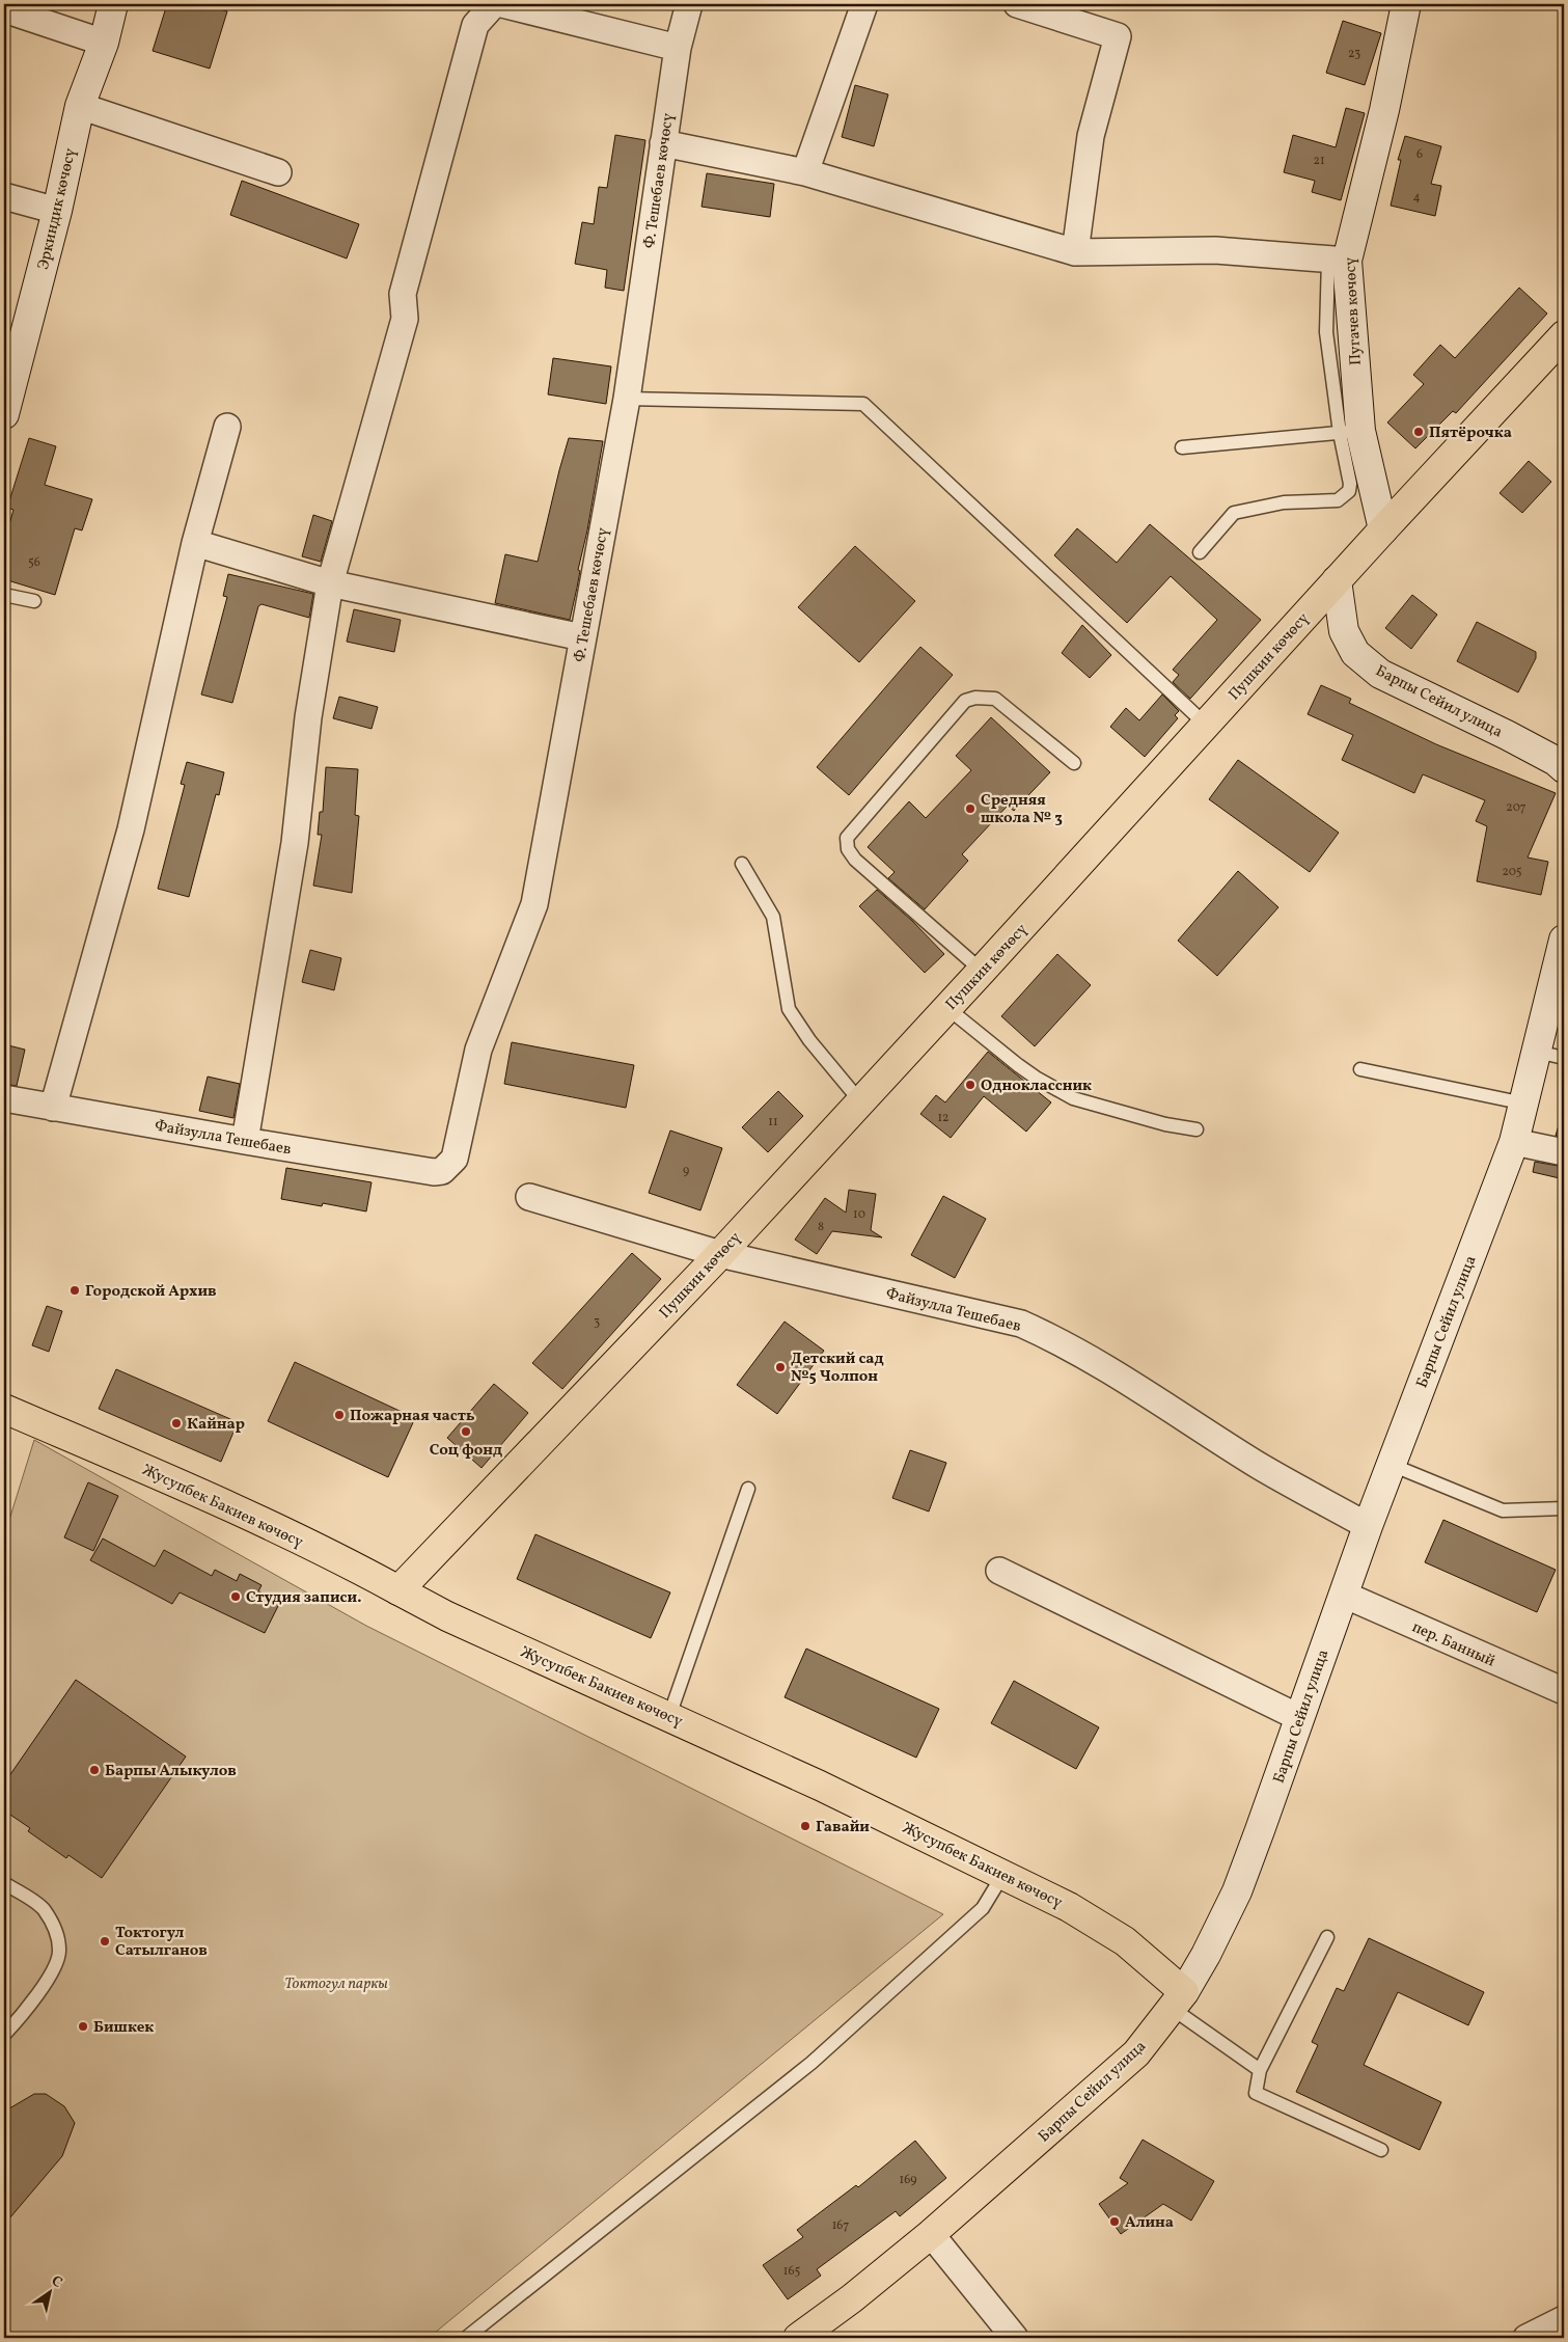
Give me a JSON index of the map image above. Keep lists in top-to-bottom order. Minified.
{"streets":{"main road":["Эркиндик көчөсү","Пугачев көчөсү","Пушкин көчөсү","Барпы Сейил улица","Жусупбек Бакиев көчөсү"],"street":["Ф. Тешебаев көчөсү","Файзулла Тешебаев","пер. Банный"]},"crossings":[["Ф. Тешебаев көчөсү","Файзулла Тешебаев"],["Пугачев көчөсү","Пушкин көчөсү"],["Пушкин көчөсү","Барпы Сейил улица"],["Пушкин көчөсү","Файзулла Тешебаев"],["Пушкин көчөсү","Жусупбек Бакиев көчөсү"],["Барпы Сейил улица","Файзулла Тешебаев"],["Барпы Сейил улица","Жусупбек Бакиев көчөсү"],["Барпы Сейил улица","пер. Банный"]],"parks":["Токтогул паркы"],"places":["Пятёрочка","Средняя школа № 3","Одноклассник","Городской Архив","Детский сад №5 Чолпон","Пожарная часть","Кайнар","Соц фонд","Студия записи.","Барпы Алыкулов","Гавайи","Токтогул Сатылганов","Бишкек","Алина"],"house_numbers":["23","6","21","4","56","207","205","12","11","9","10","8","3","169","167","165"],"north":"top right"}
